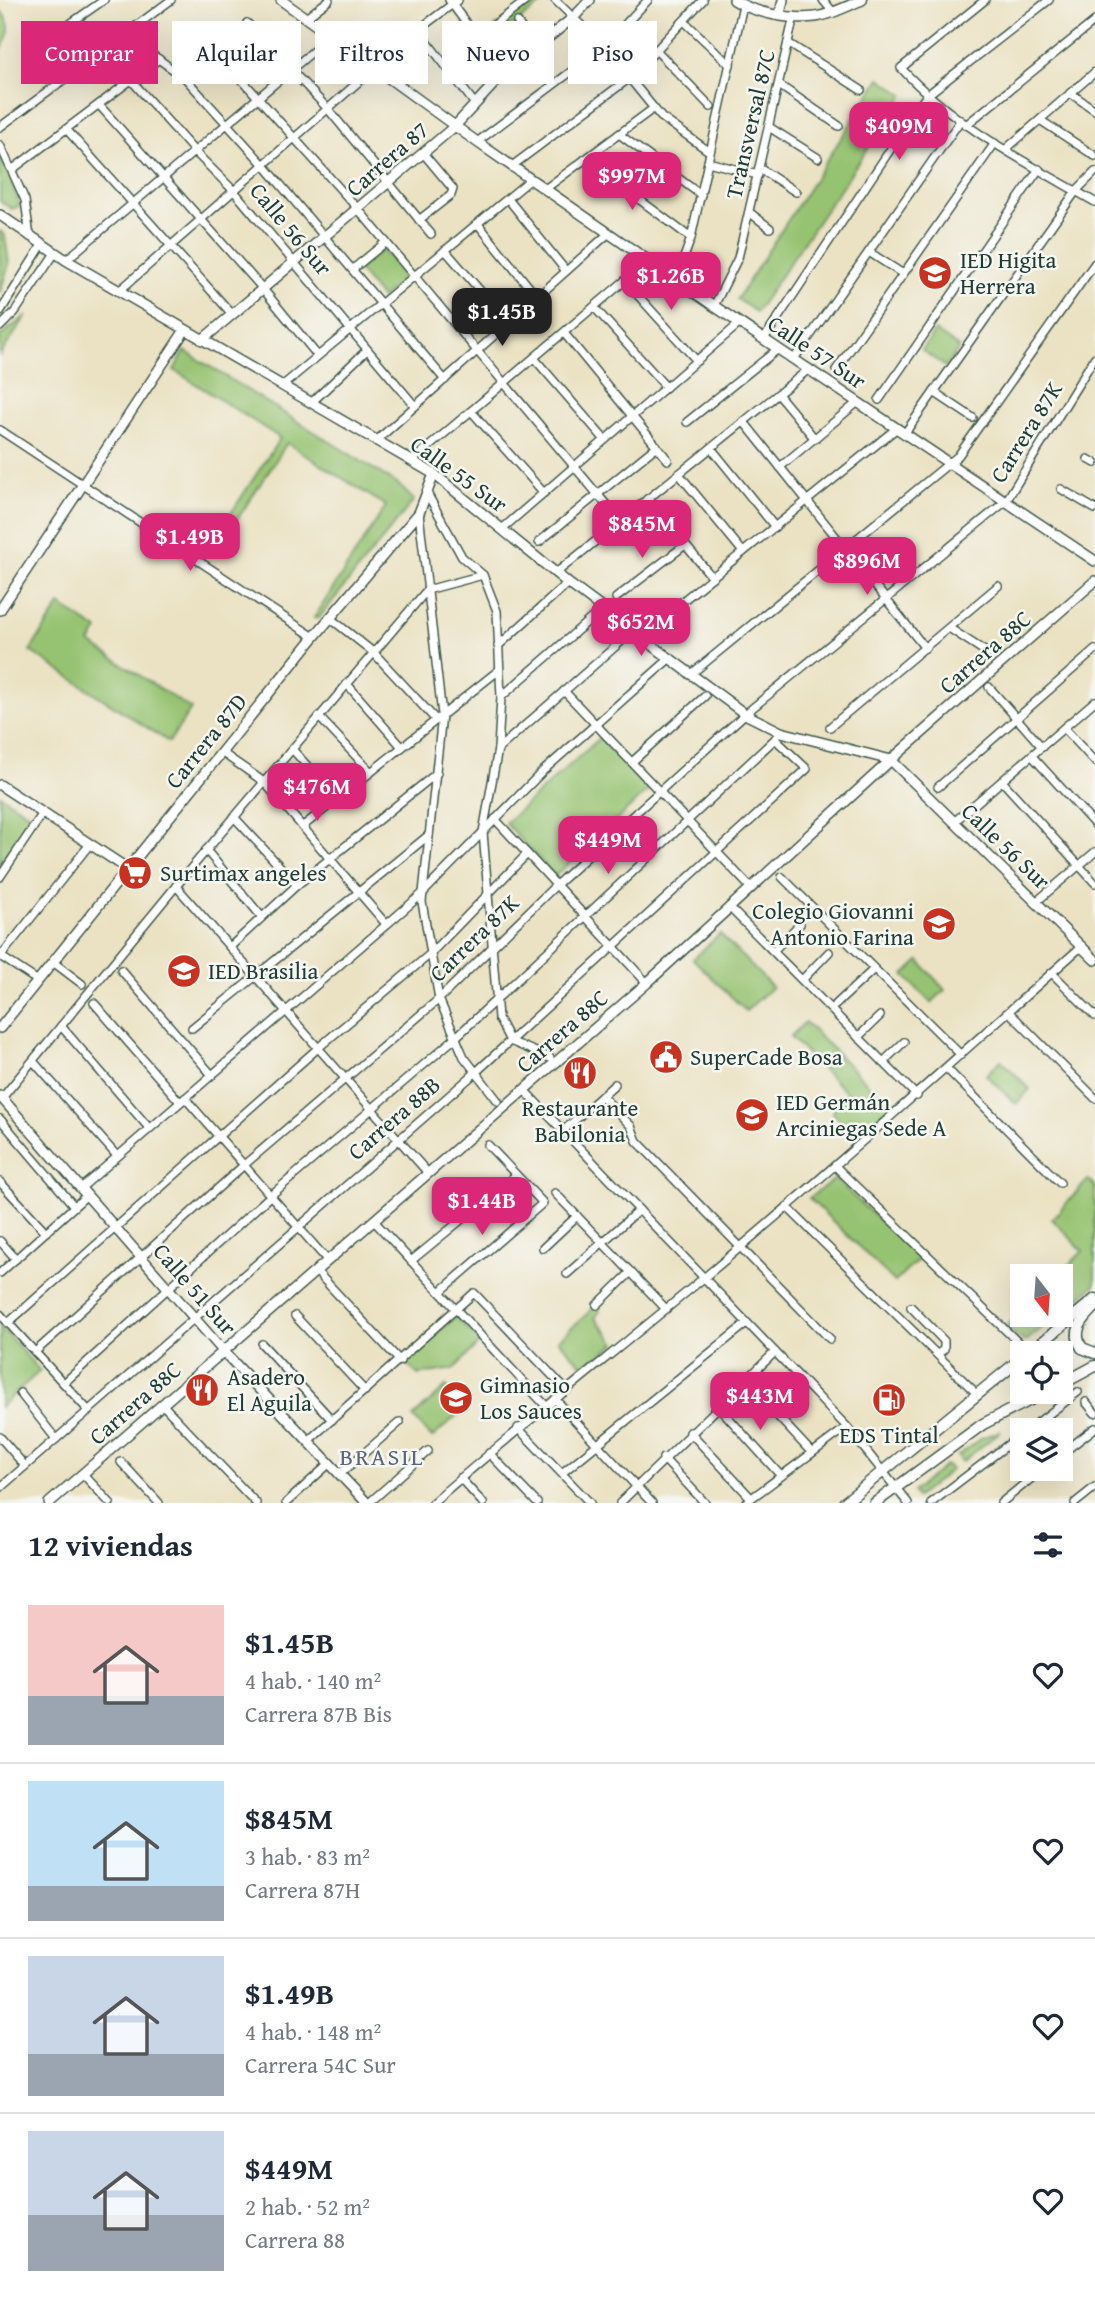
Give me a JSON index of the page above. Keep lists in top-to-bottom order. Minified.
{"streets":{"street":["Transversal 87C","Carrera 87","Calle 56 Sur","Calle 57 Sur","Carrera 87K","Calle 55 Sur","Carrera 88C","Carrera 87D","Carrera 88B","Calle 51 Sur"]},"crossings":[["Transversal 87C","Calle 57 Sur"],["Carrera 87","Calle 56 Sur"],["Carrera 87","Calle 57 Sur"],["Carrera 87","Calle 55 Sur"],["Calle 56 Sur","Calle 55 Sur"],["Calle 56 Sur","Carrera 88C"],["Calle 57 Sur","Carrera 87K"],["Carrera 87K","Calle 55 Sur"],["Carrera 87K","Calle 51 Sur"],["Calle 55 Sur","Carrera 88C"],["Calle 55 Sur","Carrera 87D"],["Calle 55 Sur","Carrera 88B"],["Carrera 88C","Calle 51 Sur"],["Carrera 88B","Calle 51 Sur"]],"districts":["BRASIL"],"places":{"school or university":["IED Higita Herrera","Colegio Giovanni Antonio Farina","IED Brasilia","IED Germán Arciniegas Sede A","Gimnasio Los Sauces"],"supermarket":["Surtimax angeles"],"public building":["SuperCade Bosa"],"restaurant":["Restaurante Babilonia","Asadero El Aguila"],"fuel station":["EDS Tintal"]},"north":"bottom","page":{"chip":["Comprar","Alquilar","Filtros","Nuevo","Piso"],"price":["$409M","$997M","$1.26B","$1.45B","$845M","$1.49B","$896M","$652M","$476M","$449M","$1.44B","$443M"],"heading":"12 viviendas","list":[{"name":"$1.45B","note":"4 hab. · 140 m² · Carrera 87B Bis"},{"name":"$845M","note":"3 hab. · 83 m² · Carrera 87H"},{"name":"$1.49B","note":"4 hab. · 148 m² · Carrera 54C Sur"},{"name":"$449M","note":"2 hab. · 52 m² · Carrera 88"}]}}
